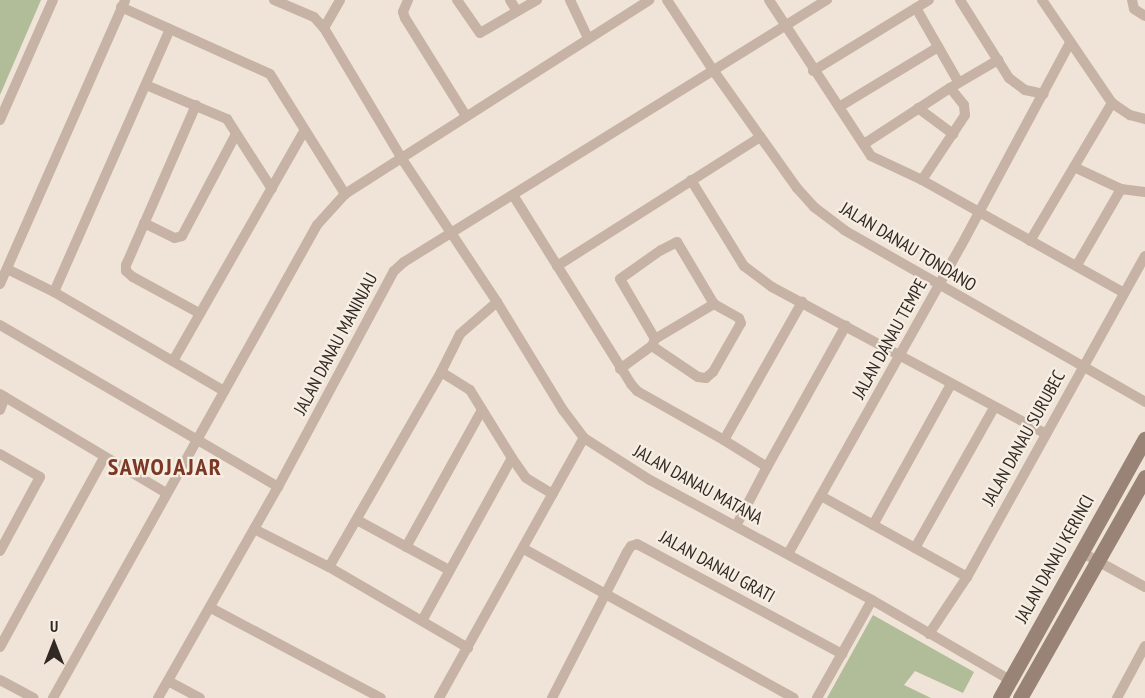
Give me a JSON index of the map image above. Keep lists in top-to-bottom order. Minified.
{"streets":{"street":["JALAN DANAU TONDANO","JALAN DANAU TEMPE","JALAN DANAU MANINJAU","JALAN DANAU SURUBEC","JALAN DANAU MATANA","JALAN DANAU KERINCI","JALAN DANAU GRATI"]},"crossings":[["JALAN DANAU TONDANO","JALAN DANAU TEMPE"],["JALAN DANAU TONDANO","JALAN DANAU MANINJAU"],["JALAN DANAU TONDANO","JALAN DANAU SURUBEC"],["JALAN DANAU TEMPE","JALAN DANAU MATANA"],["JALAN DANAU MANINJAU","JALAN DANAU MATANA"],["JALAN DANAU SURUBEC","JALAN DANAU MATANA"],["JALAN DANAU MATANA","JALAN DANAU KERINCI"]],"districts":["SAWOJAJAR"],"north":"top"}
